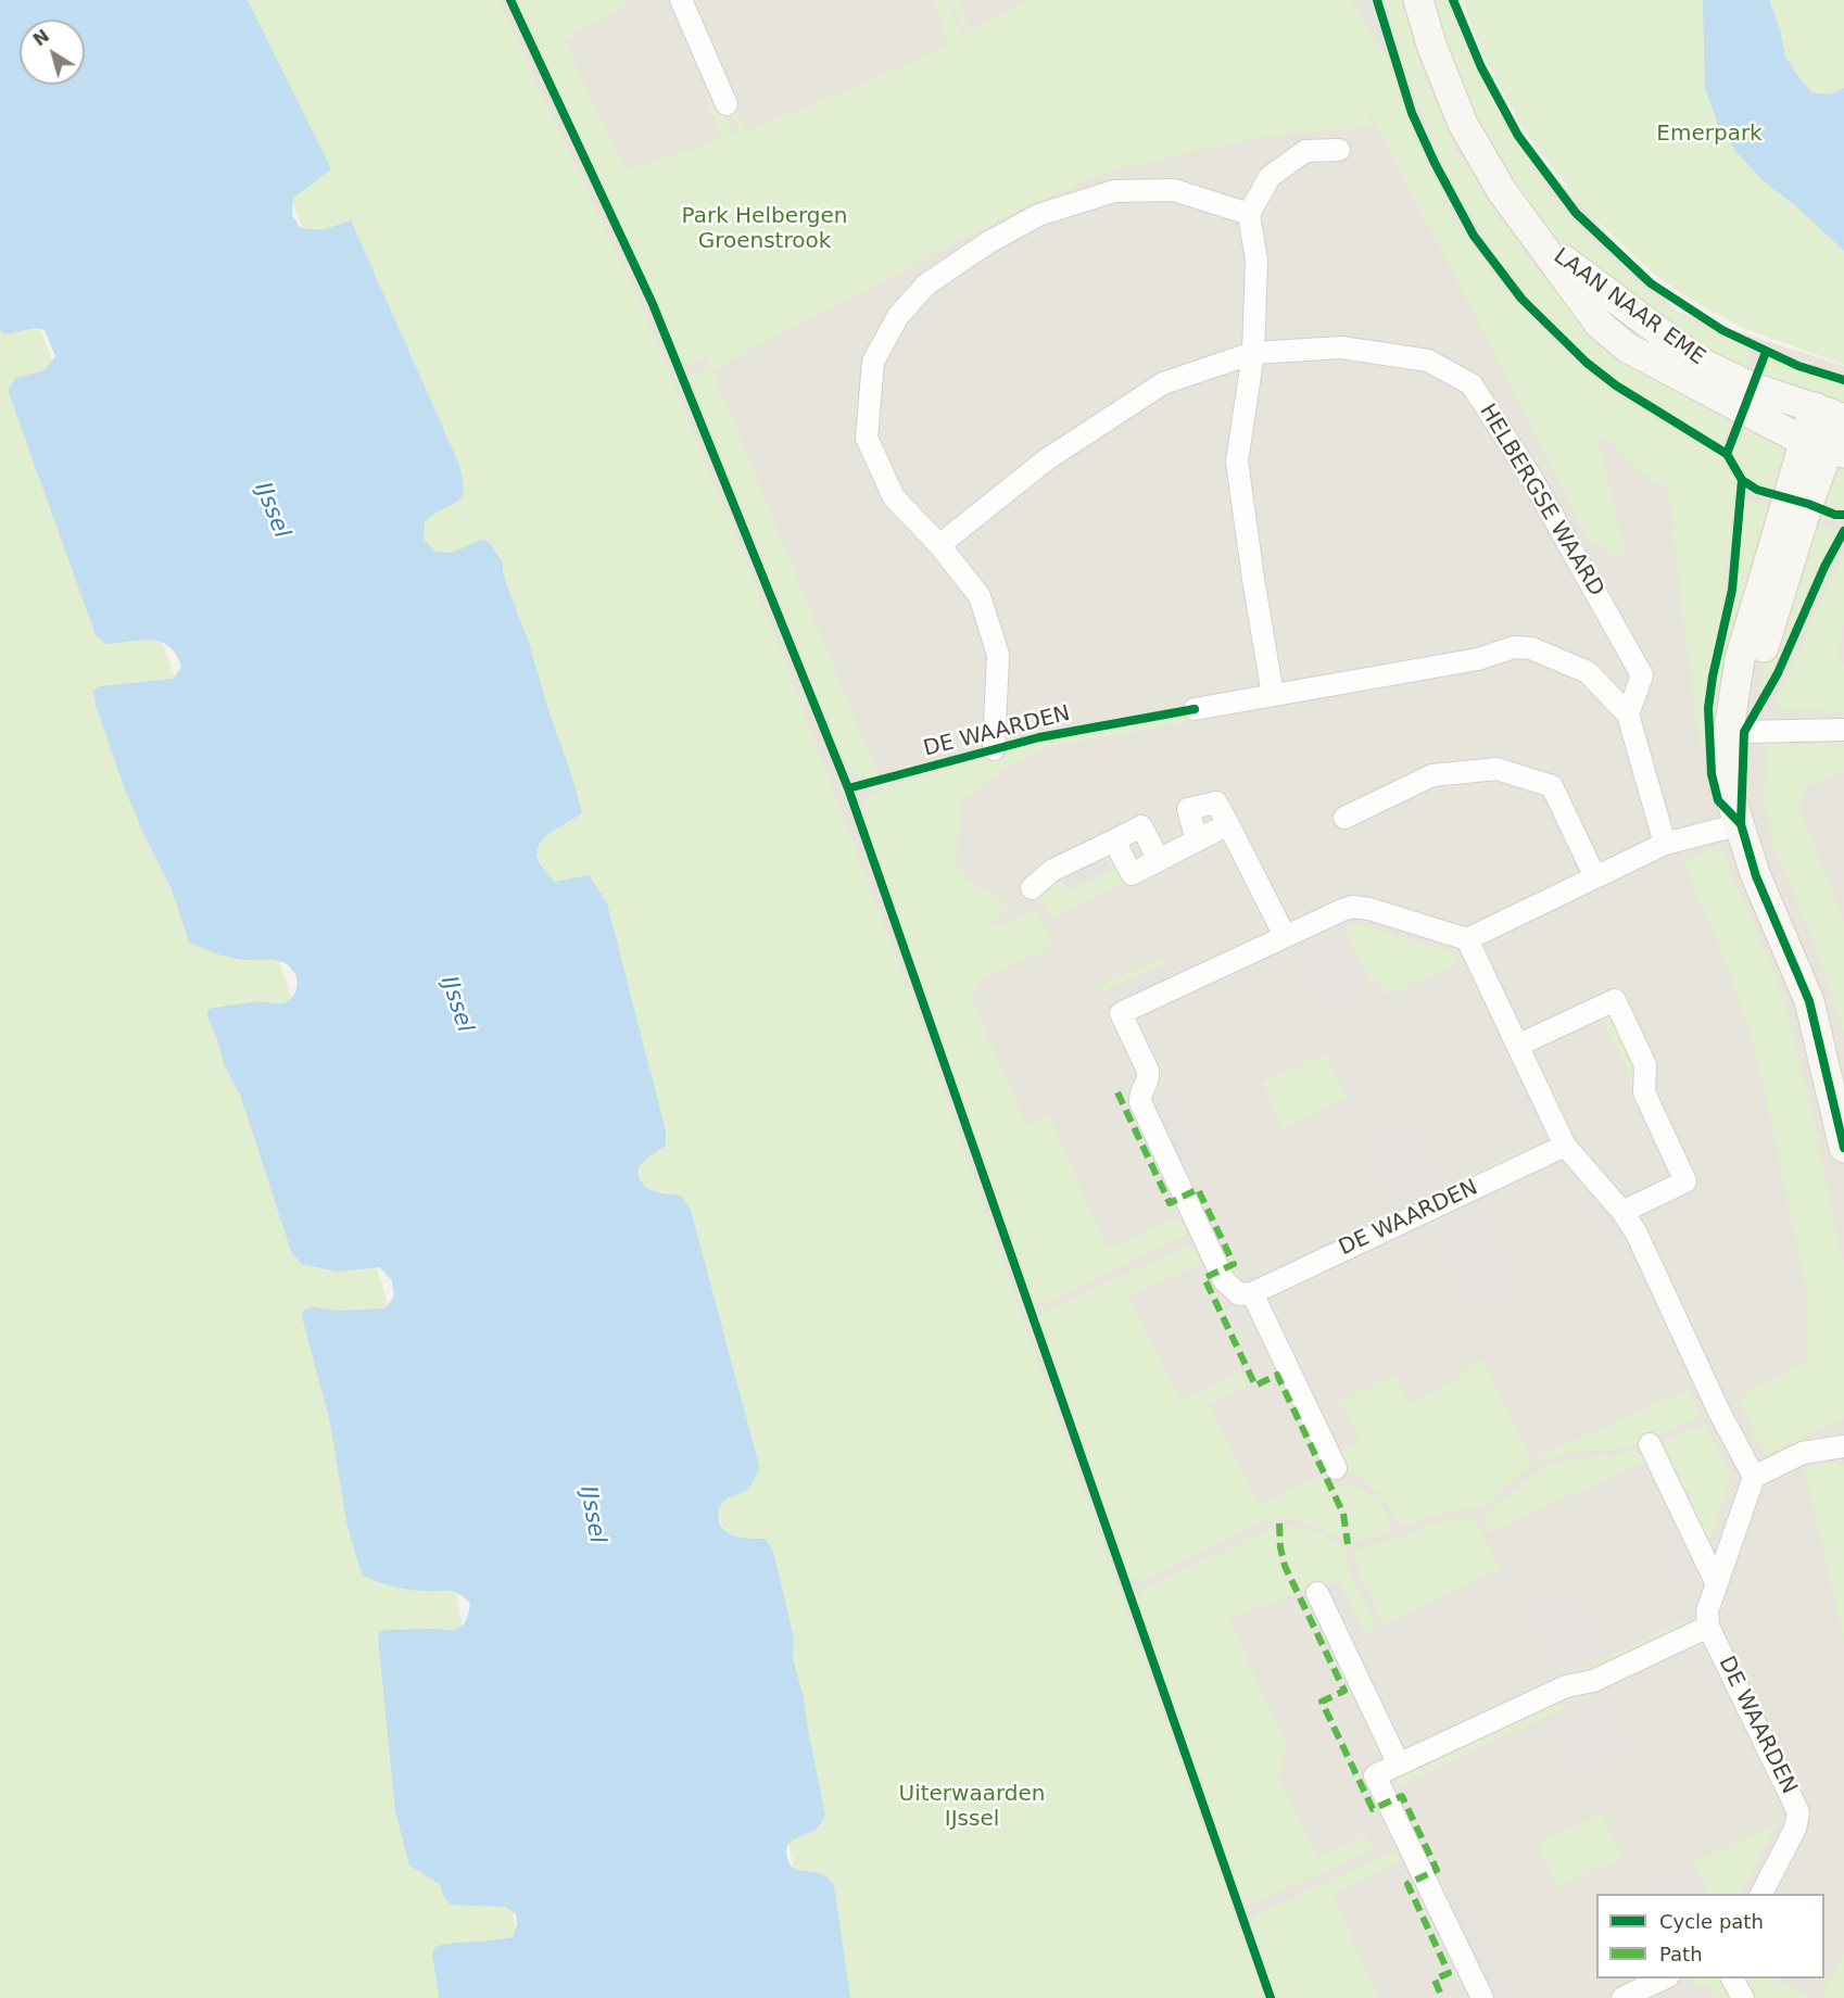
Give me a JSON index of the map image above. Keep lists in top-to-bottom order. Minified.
{"streets":{"street":["LAAN NAAR EME","HELBERGSE WAARD","DE WAARDEN"]},"water":["IJssel"],"parks":["Emerpark","Park Helbergen Groenstrook","Uiterwaarden IJssel"],"legend":["Cycle path","Path"],"north":"top left"}
